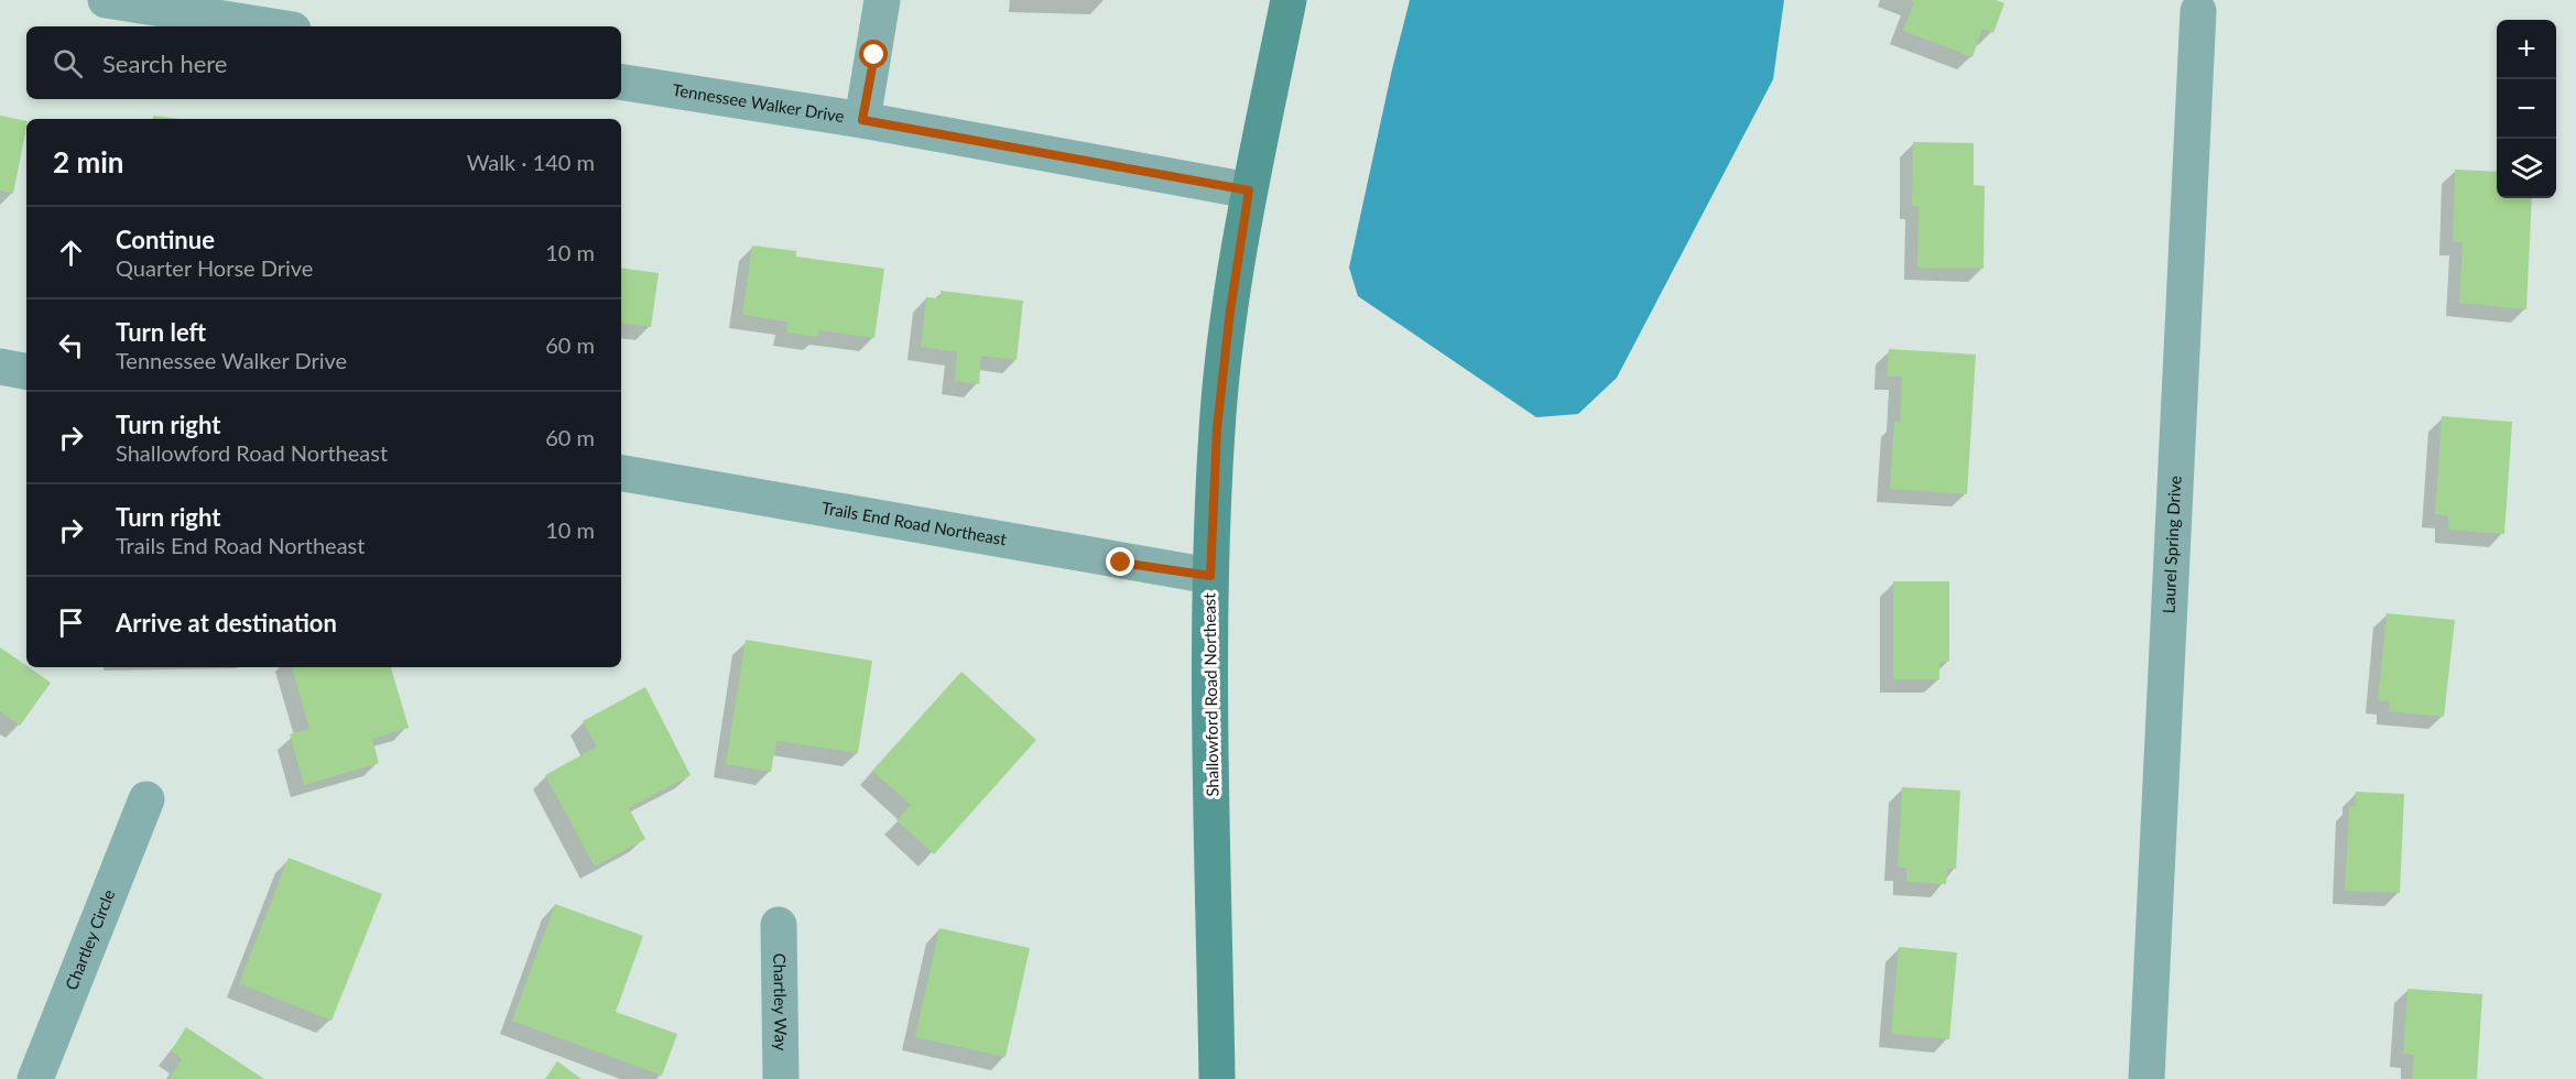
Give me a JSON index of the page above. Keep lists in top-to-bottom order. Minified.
{"streets":{"main road":["Shallowford Road Northeast"],"street":["Tennessee Walker Drive","Trails End Road Northeast","Laurel Spring Drive","Chartley Circle","Chartley Way"]},"crossings":[["Tennessee Walker Drive","Shallowford Road Northeast"],["Trails End Road Northeast","Shallowford Road Northeast"]],"page":{"map_buttons":["+","−"],"search":"Search here","heading":["2 min","Walk · 140 m"],"list":[["Continue","Quarter Horse Drive","10 m"],["Turn left","Tennessee Walker Drive","60 m"],["Turn right","Shallowford Road Northeast","60 m"],["Turn right","Trails End Road Northeast","10 m"],"Arrive at destination"]}}
